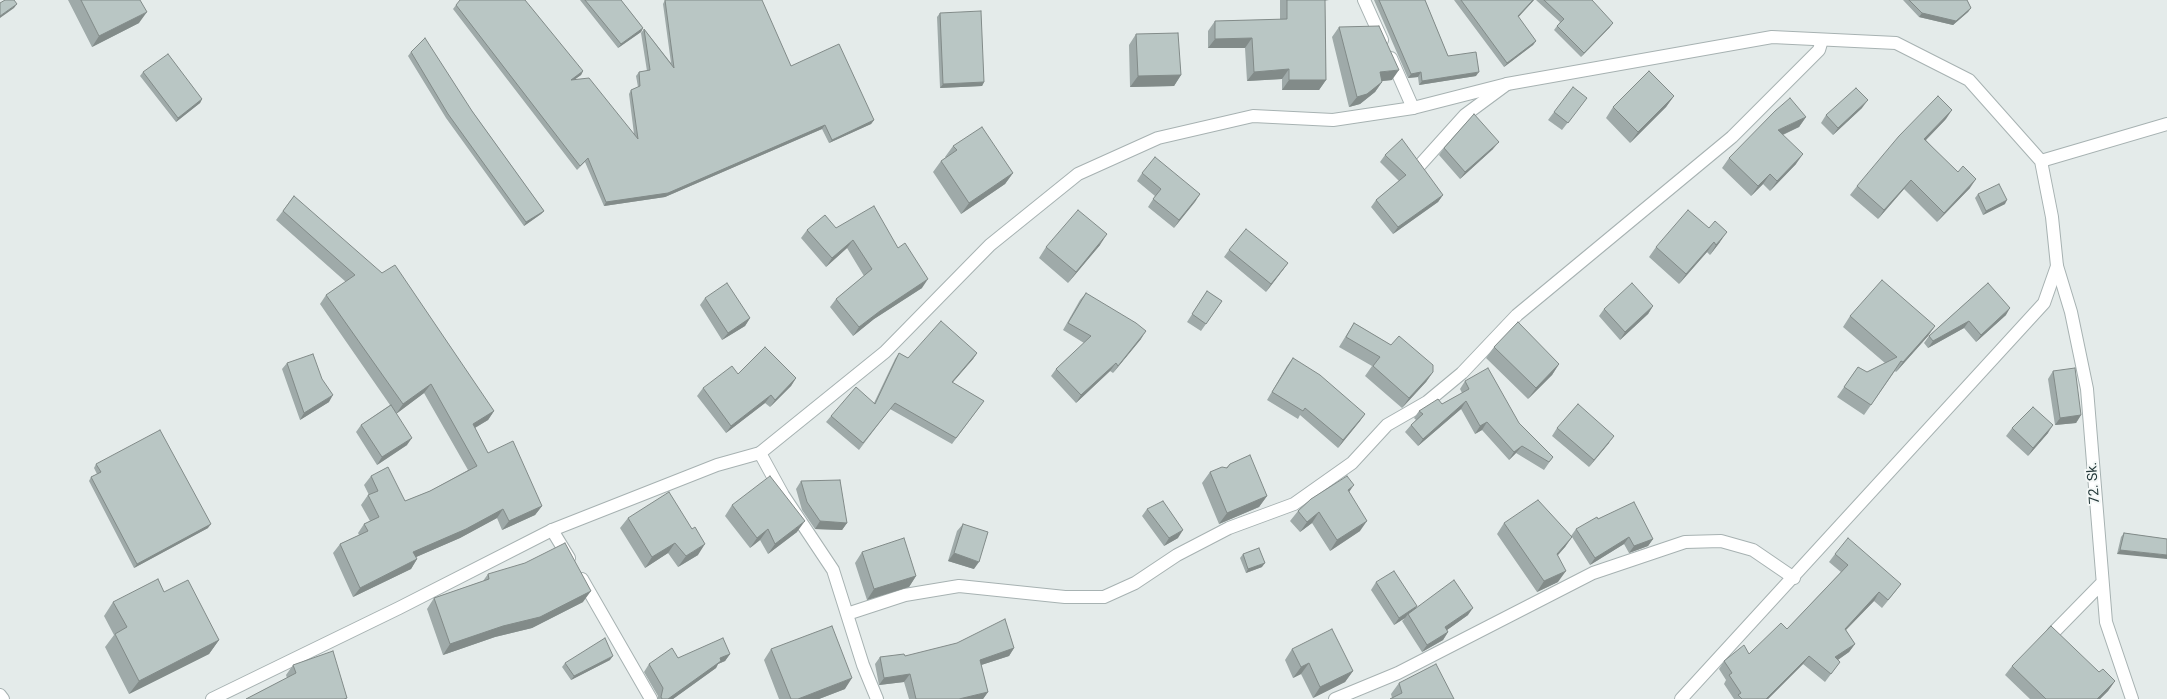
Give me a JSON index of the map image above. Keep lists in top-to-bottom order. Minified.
{"streets":{"street":["72. Sk."]}}
